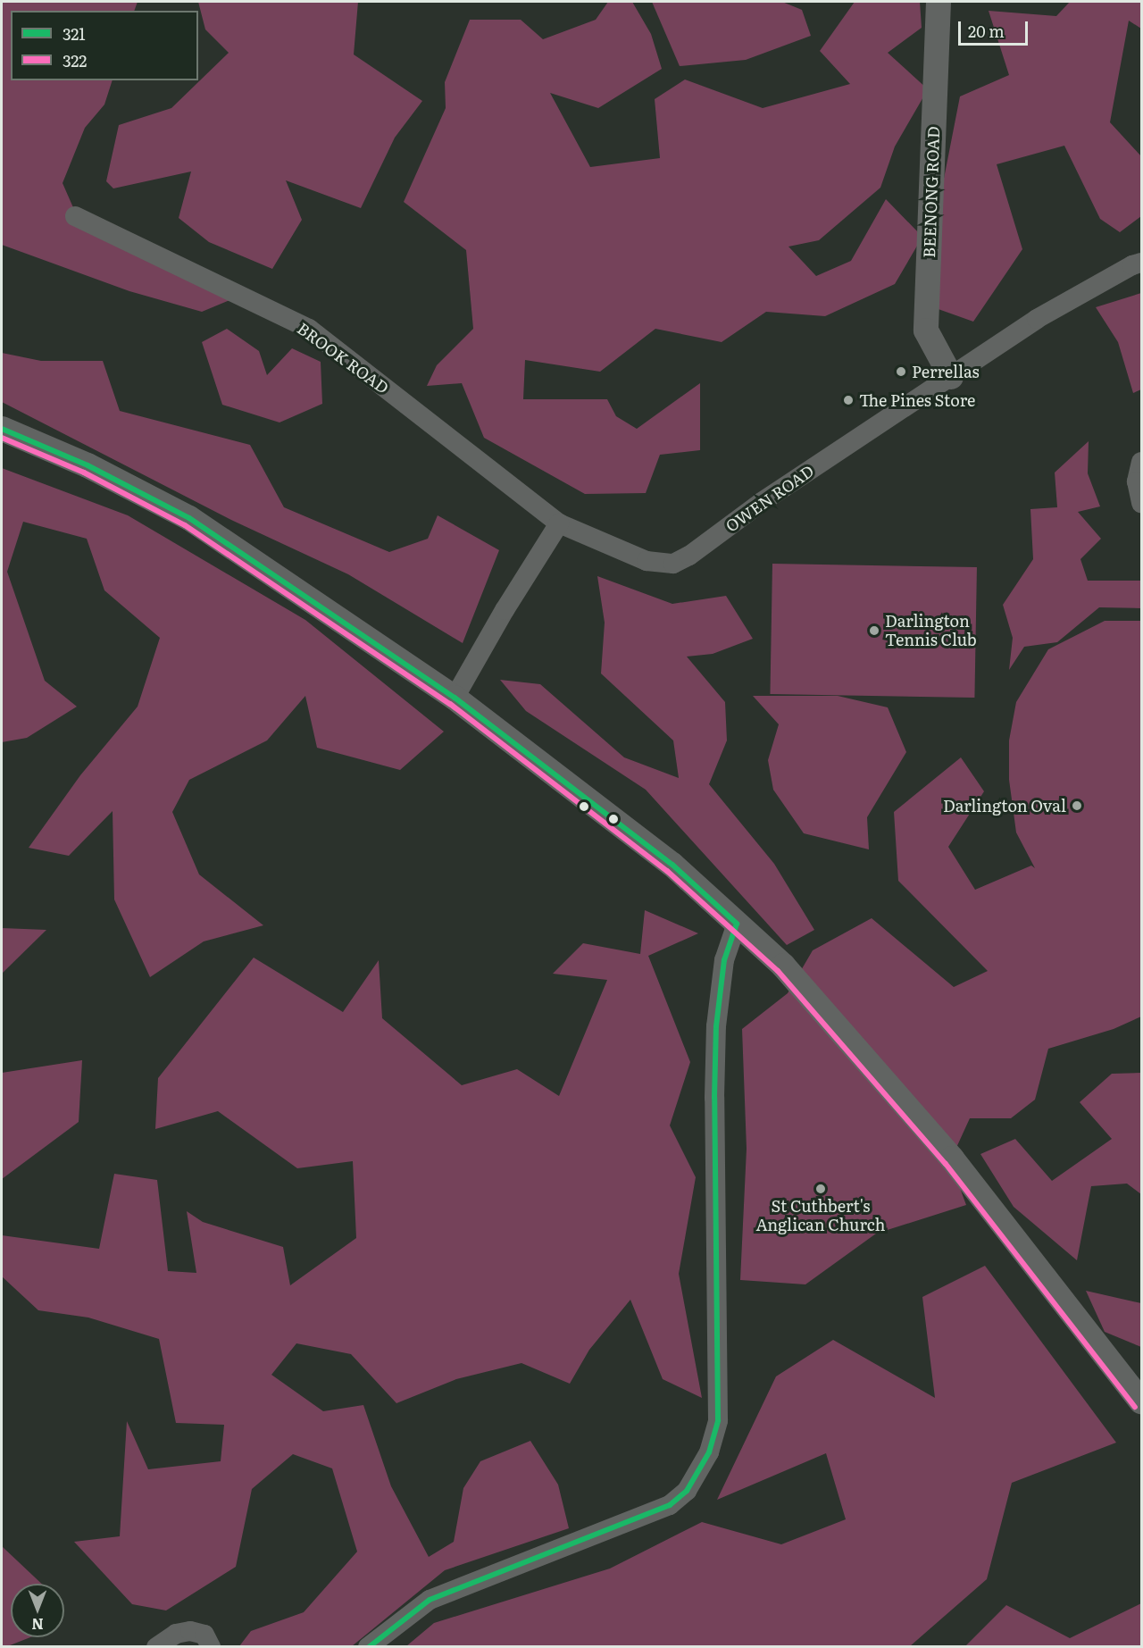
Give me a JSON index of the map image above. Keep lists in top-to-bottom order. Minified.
{"streets":{"street":["BEENONG ROAD","BROOK ROAD","OWEN ROAD"]},"crossings":[["BEENONG ROAD","OWEN ROAD"],["BROOK ROAD","OWEN ROAD"]],"places":["Perrellas","The Pines Store","Darlington Tennis Club","Darlington Oval","St Cuthbert's Anglican Church"],"lines":["transit line 321","transit line 322"],"legend":["321","322"],"scale_bar":"20 m","north":"bottom"}
